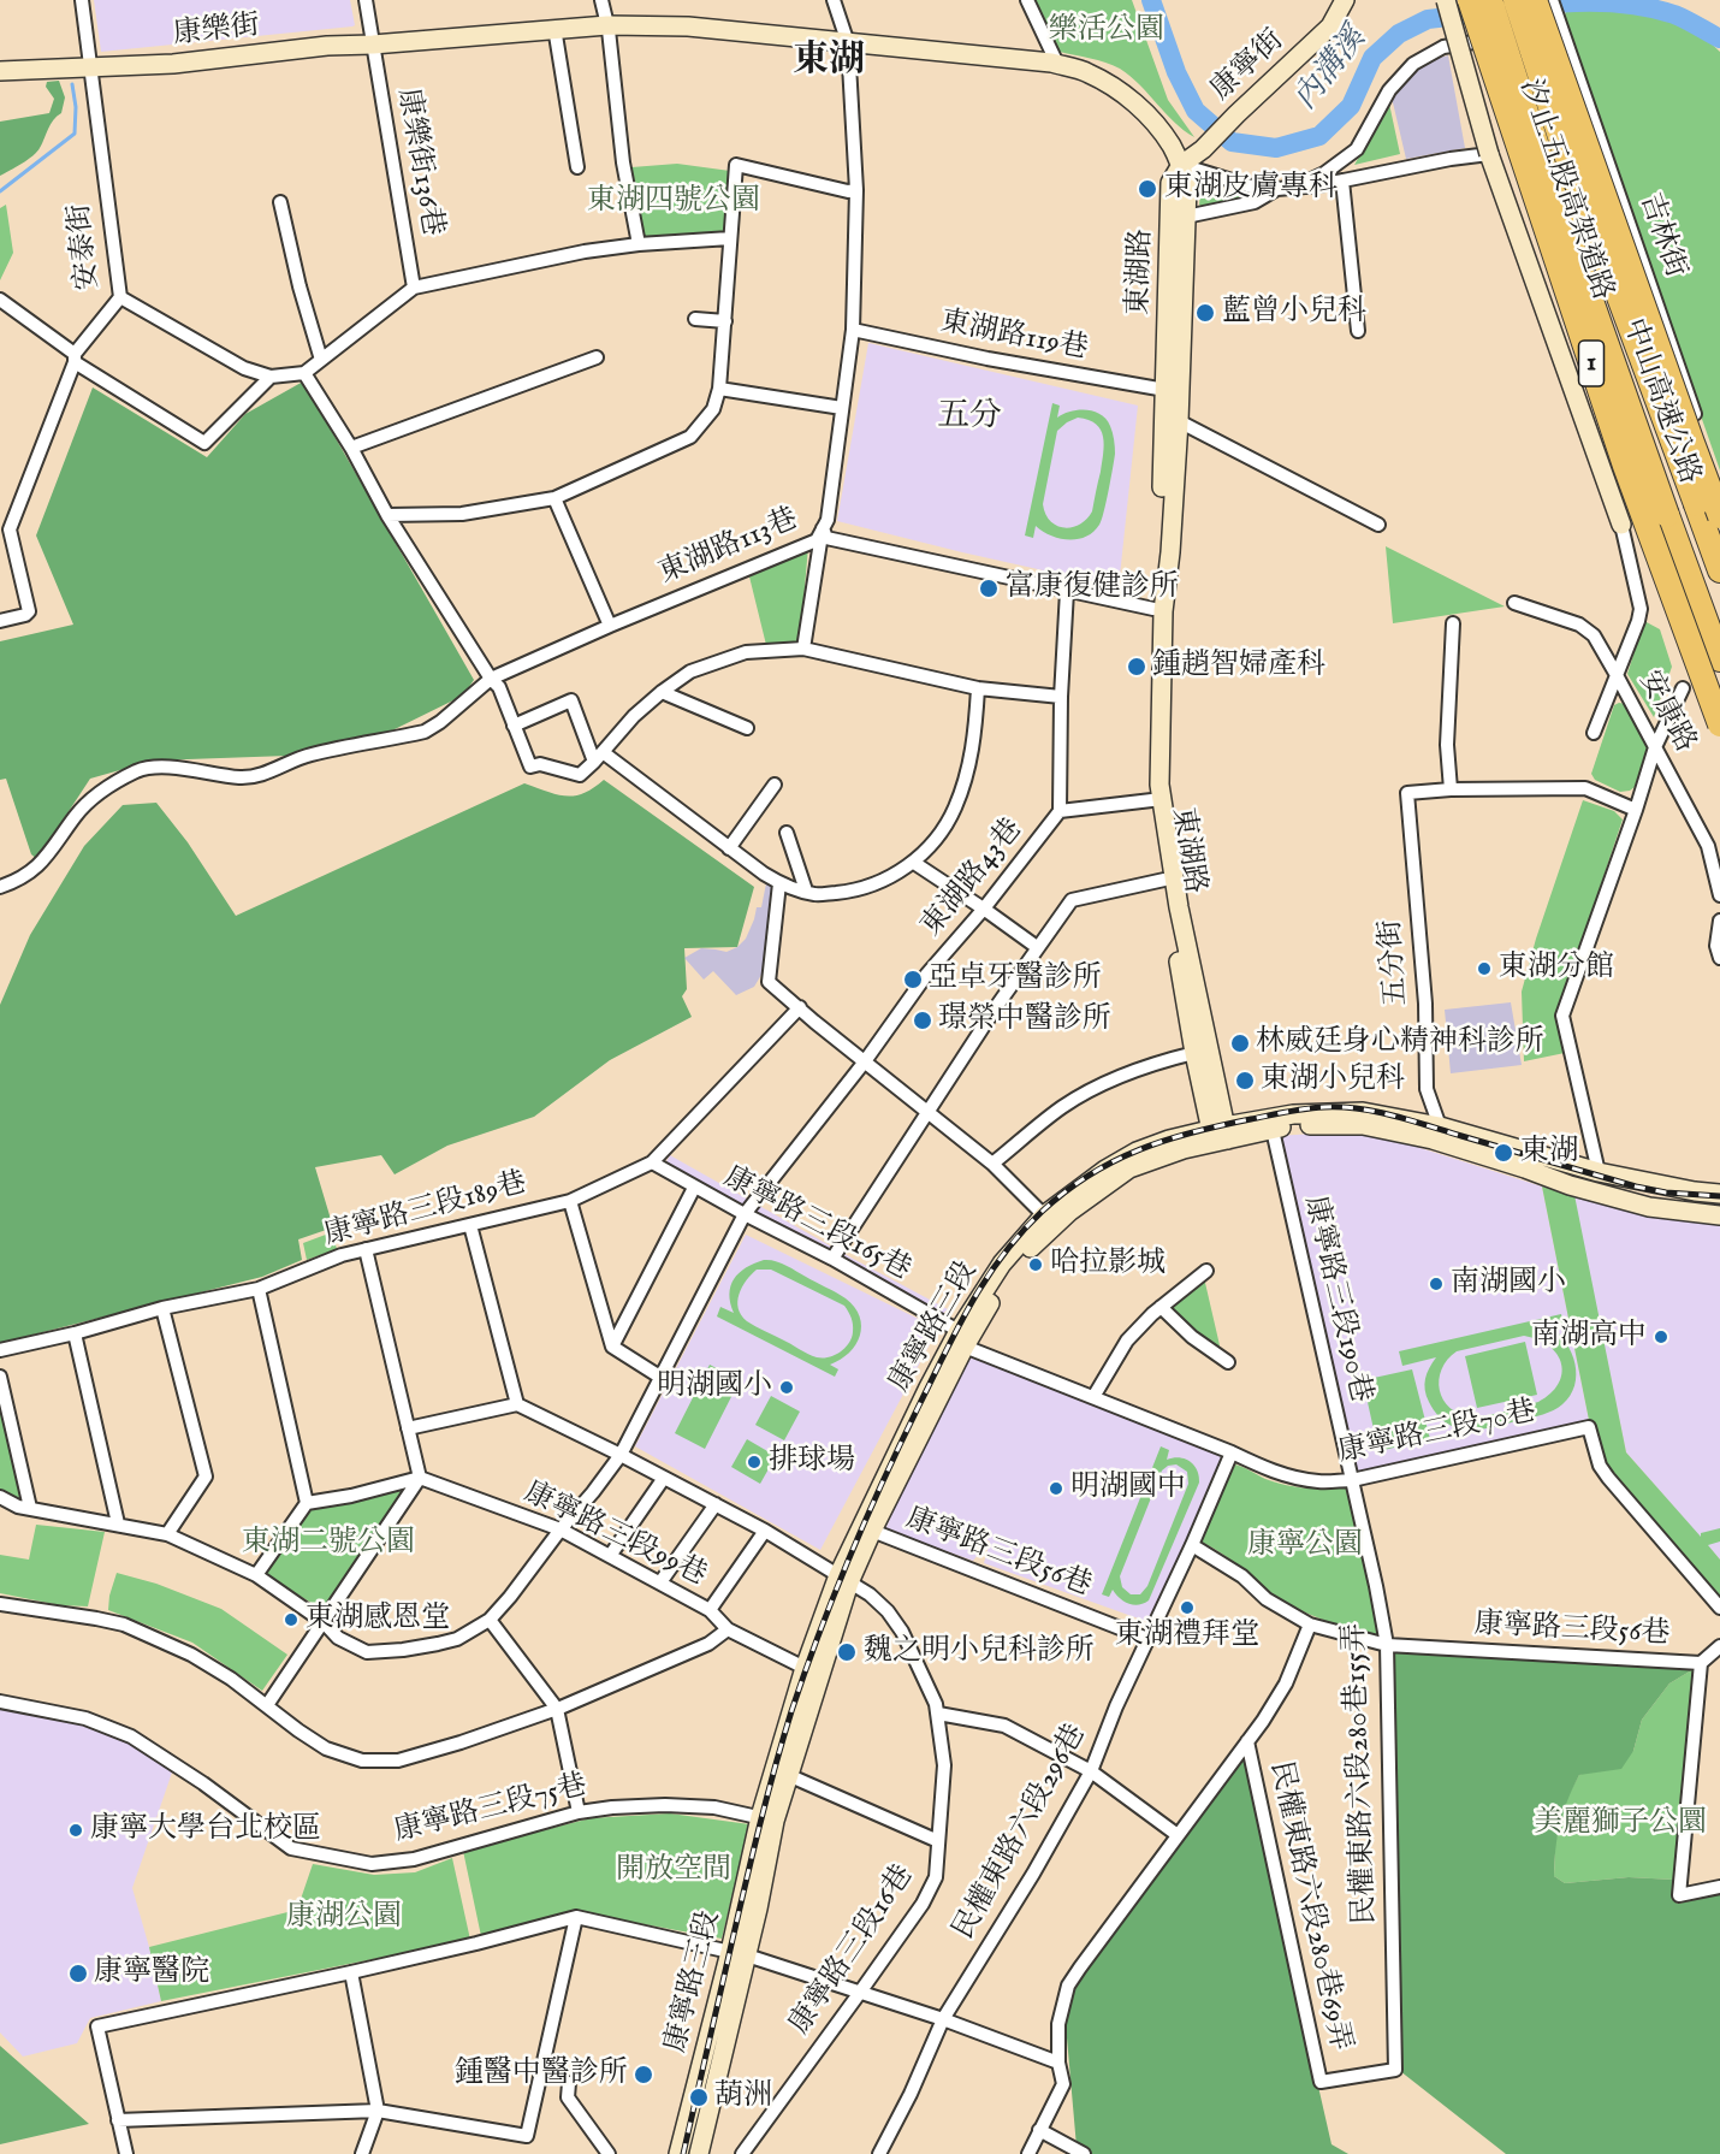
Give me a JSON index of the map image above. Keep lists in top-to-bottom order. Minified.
{"streets":{"highway":["汐止五股高架道路","1","中山高速公路"],"street":["康樂街","康寧街","康樂街136巷","吉林街","安泰街","東湖路","東湖路119巷","東湖路113巷","安康路","東湖路43巷","五分街","康寧路三段189巷","康寧路三段165巷","康寧路三段190巷","康寧路三段","康寧路三段70巷","康寧路三段99巷","康寧路三段56巷","民權東路六段280巷155弄","康寧路三段75巷","民權東路六段296巷","民權東路六段280巷69弄","康寧路三段16巷"]},"crossings":[["康樂街","康寧街"],["康樂街","康樂街136巷"],["康樂街","安泰街"],["康樂街","東湖路"],["康寧街","東湖路"],["東湖路","東湖路119巷"],["東湖路","東湖路113巷"],["東湖路","東湖路43巷"],["東湖路","康寧路三段"],["東湖路43巷","康寧路三段165巷"],["東湖路43巷","康寧路三段99巷"],["東湖路43巷","康寧路三段16巷"],["五分街","康寧路三段"],["康寧路三段189巷","康寧路三段165巷"],["康寧路三段165巷","康寧路三段"],["康寧路三段165巷","康寧路三段70巷"],["康寧路三段190巷","康寧路三段"],["康寧路三段190巷","康寧路三段70巷"],["康寧路三段190巷","民權東路六段280巷155弄"],["康寧路三段","康寧路三段70巷"],["康寧路三段","康寧路三段99巷"],["康寧路三段","康寧路三段56巷"],["康寧路三段","康寧路三段75巷"],["康寧路三段","康寧路三段16巷"],["康寧路三段70巷","民權東路六段280巷155弄"],["康寧路三段70巷","民權東路六段296巷"],["康寧路三段56巷","民權東路六段280巷155弄"],["康寧路三段56巷","民權東路六段296巷"],["民權東路六段280巷155弄","民權東路六段280巷69弄"]],"districts":["東湖","五分"],"water":["內溝溪"],"parks":["樂活公園","東湖四號公園","東湖二號公園","康寧公園","美麗獅子公圜","開放空間","康湖公園"],"places":["東湖皮膚專科","藍曾小兒科","富康復健診所","鍾趙智婦產科","東湖分館","亞卓牙醫診所","璟榮中醫診所","林威廷身心精神科診所","東湖小兒科","東湖","哈拉影城","南湖國小","南湖高中","明湖國小","排球場","明湖國中","東湖禮拜堂","東湖感恩堂","魏之明小兒科診所","康寧大學台北校區","康寧醫院","鍾醫中醫診所","葫洲"]}
